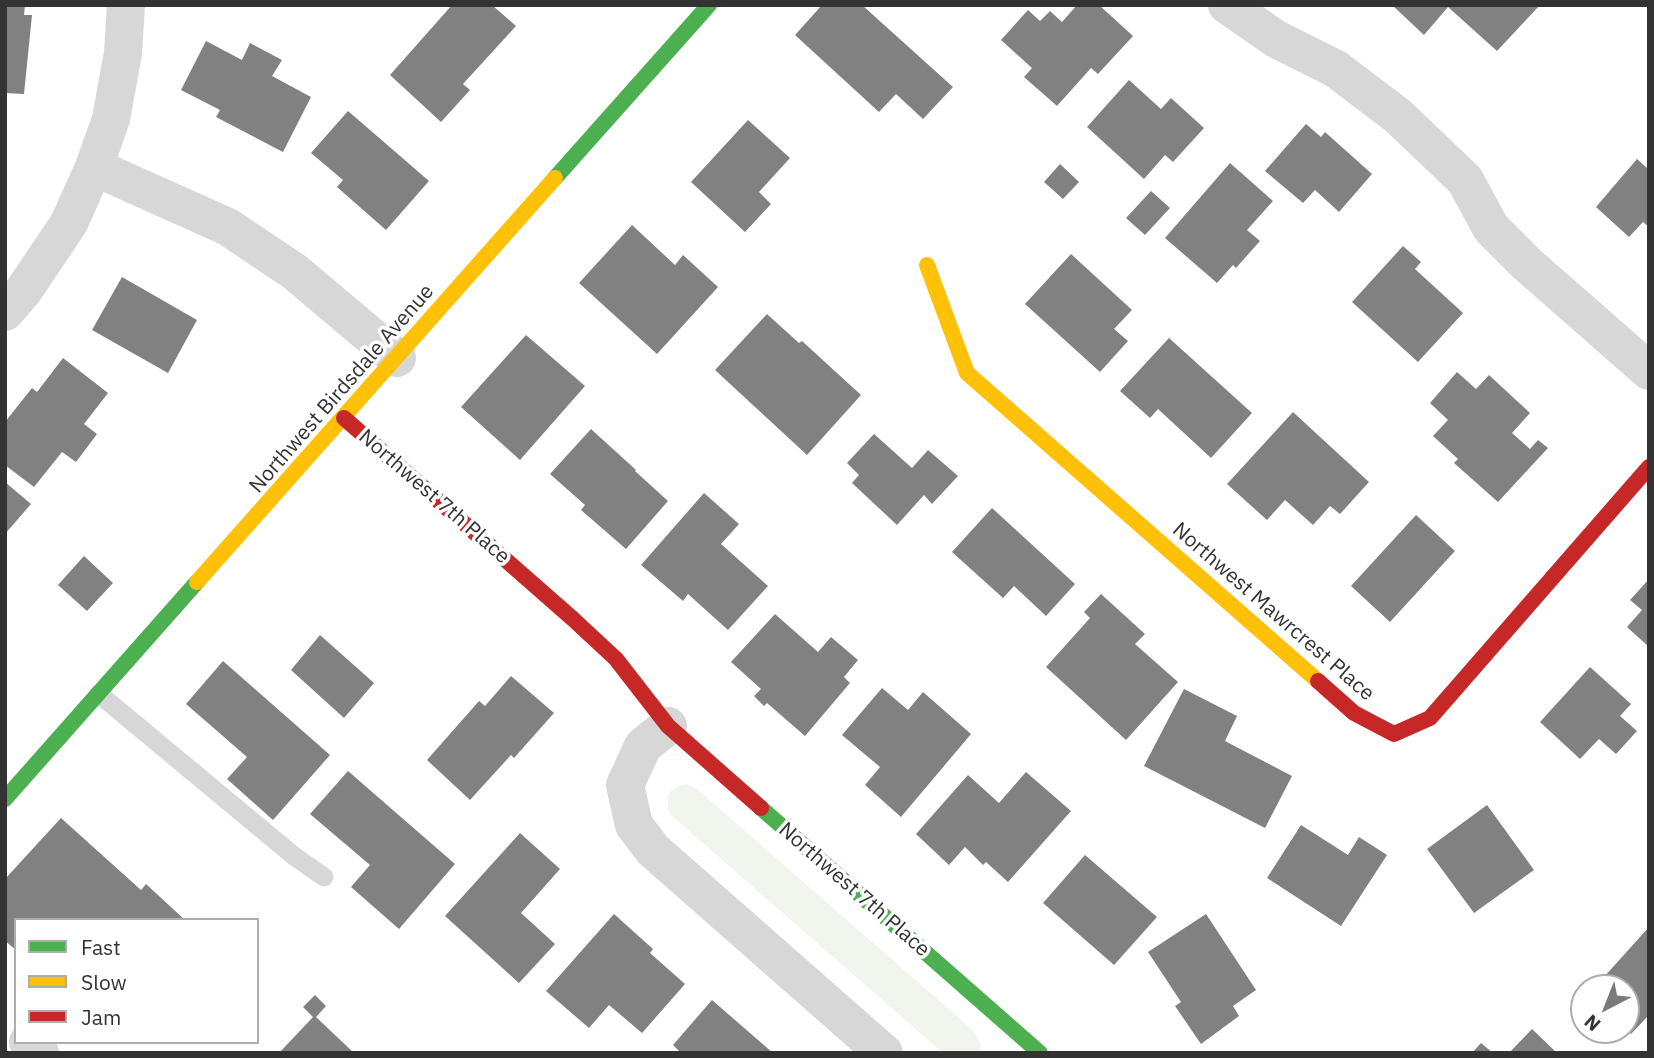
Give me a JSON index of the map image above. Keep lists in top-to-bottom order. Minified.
{"streets":{"street":["Northwest Birdsdale Avenue","Northwest 7th Place","Northwest Mawrcrest Place"]},"crossings":[["Northwest Birdsdale Avenue","Northwest 7th Place"]],"legend":["Fast","Slow","Jam"],"north":"bottom left"}
